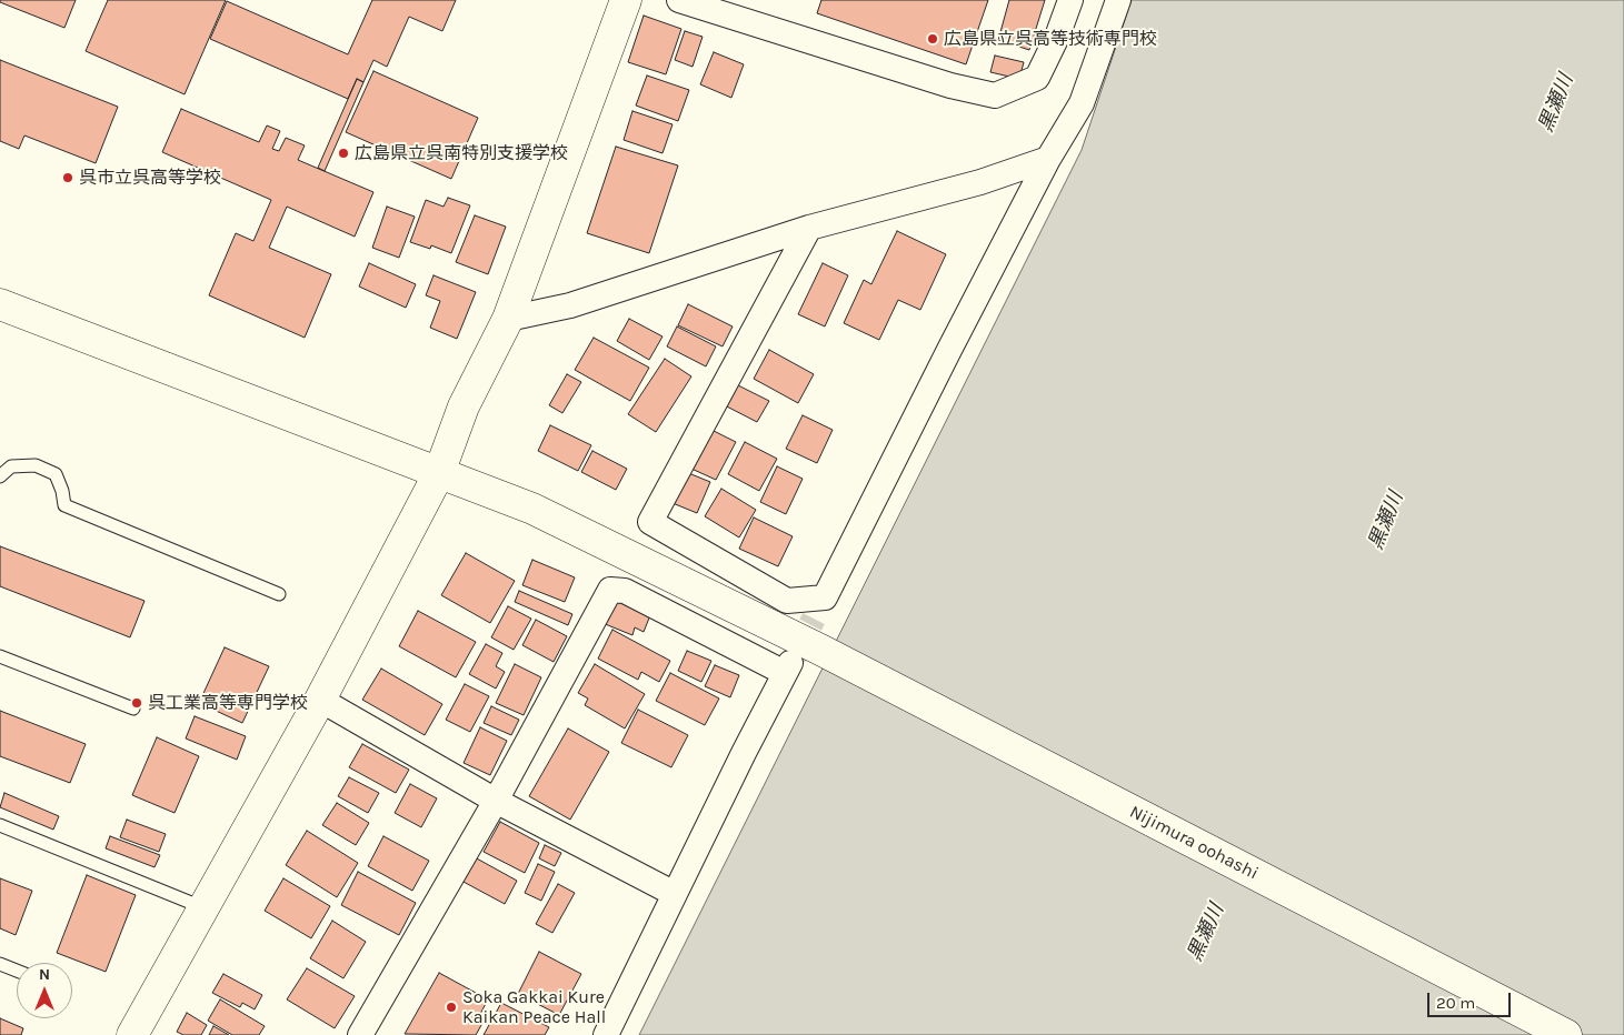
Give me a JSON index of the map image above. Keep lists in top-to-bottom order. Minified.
{"streets":{"street":["Nijimura oohashi"]},"water":["黒瀬川"],"places":["広島県立呉高等技術専門校","広島県立呉南特別支援学校","呉市立呉高等学校","呉工業高等専門学校","Soka Gakkai Kure Kaikan Peace Hall"],"scale_bar":"20 m","north":"top"}
